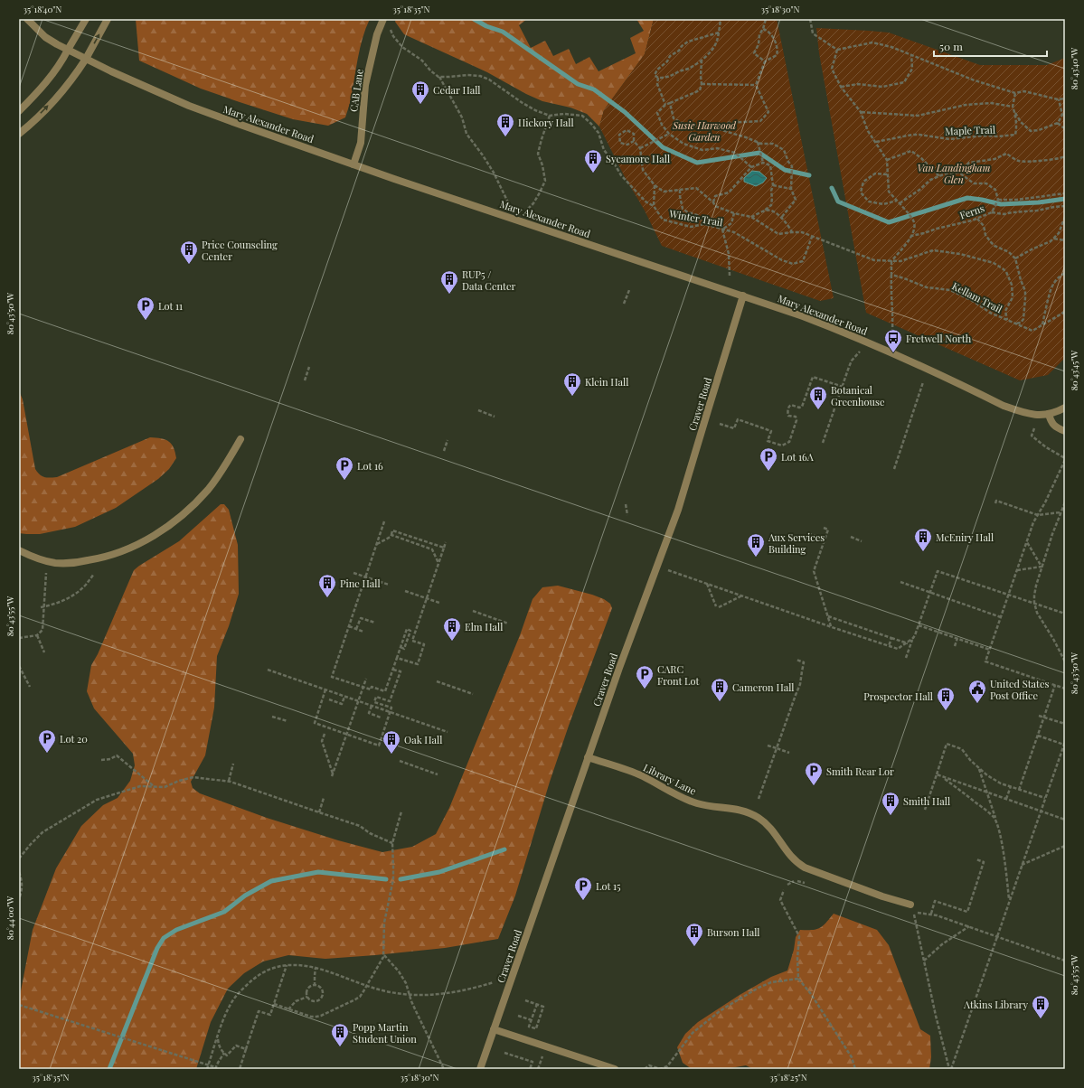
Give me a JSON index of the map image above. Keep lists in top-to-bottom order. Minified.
{"streets":{"street":["CAB Lane","Mary Alexander Road","Craver Road","Library Lane"],"path":["Maple Trail","Ferns","Winter Trail","Kellam Trail"]},"crossings":[["CAB Lane","Mary Alexander Road"],["Mary Alexander Road","Craver Road"],["Craver Road","Library Lane"]],"parks":["Susie Harwood Garden","Van Landingham Glen"],"places":{"building":["Cedar Hall","Hickory Hall","Sycamore Hall","Price Counseling Center","RUP5 / Data Center","Klein Hall","Botanical Greenhouse","McEniry Hall","Aux Services Building","Pine Hall","Elm Hall","Cameron Hall","Prospector Hall","Oak Hall","Smith Hall","Burson Hall","Atkins Library","Popp Martin Student Union"],"parking":["Lot 11","Lot 16A","Lot 16","CARC Front Lot","Lot 20","Smith Rear Lor","Lot 15"],"bus stop":["Fretwell North"],"public building":["United States Post Office"]},"scale_bar":"50 m","coordinates":["35°18'40\"N","35°18'35\"N","35°18'30\"N","80°43'40\"W","80°43'50\"W","80°43'45\"W","80°43'55\"W","80°44'00\"W","35°18'25\"N"]}
